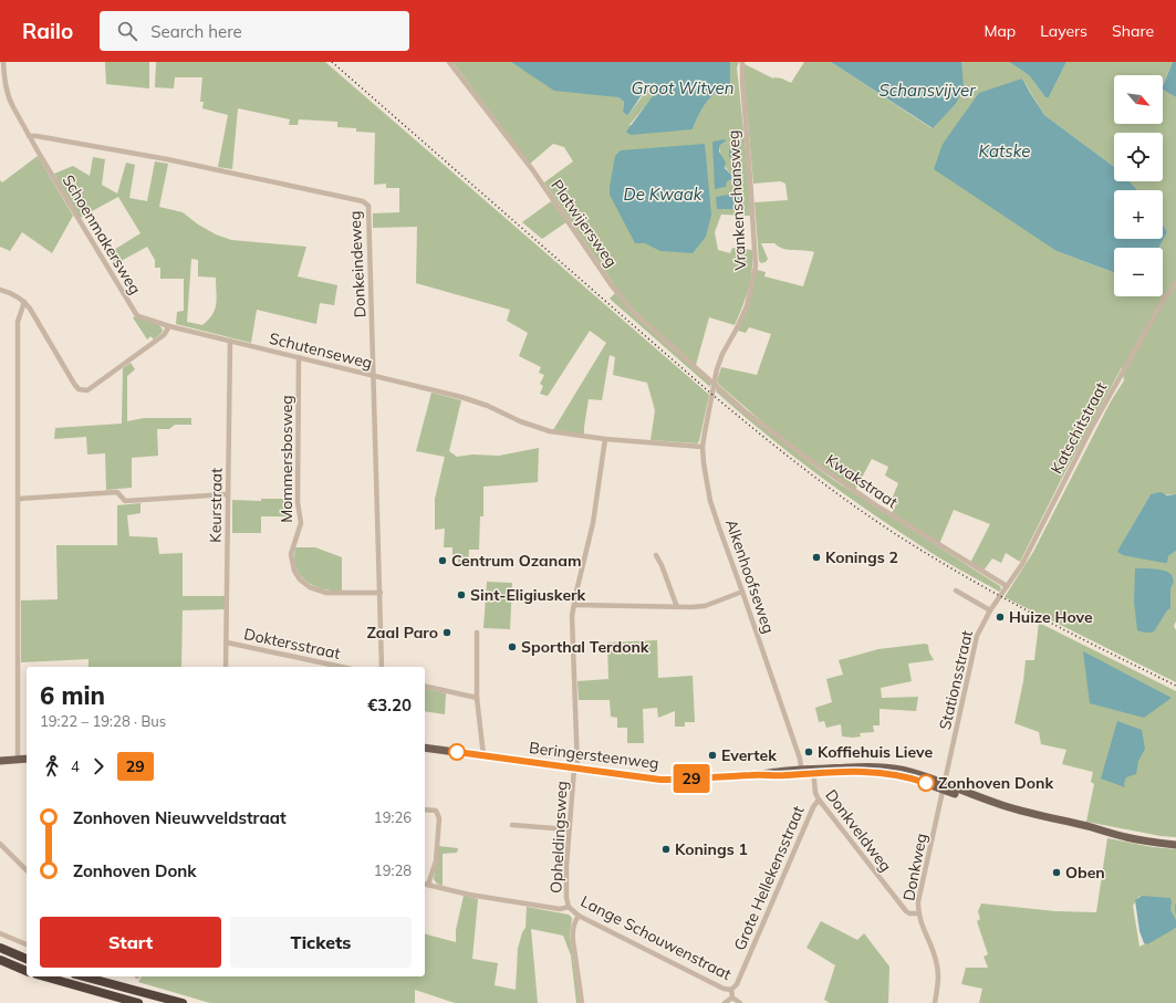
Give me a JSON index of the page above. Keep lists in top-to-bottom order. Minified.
{"streets":{"main road":["Beringersteenweg"],"street":["Vrankenschansweg","Platwijersweg","Schoenmakersweg","Donkeindeweg","Schutenseweg","Katschitstraat","Mommersbosweg","Kwakstraat","Keurstraat","Alkenhoofseweg","Doktersstraat","Stationsstraat","Donkveldweg","Opheldingsweg","Donkweg","Grote Hellekensstraat","Lange Schouwenstraat"]},"crossings":[["Vrankenschansweg","Platwijersweg"],["Vrankenschansweg","Kwakstraat"],["Vrankenschansweg","Alkenhoofseweg"],["Platwijersweg","Kwakstraat"],["Platwijersweg","Alkenhoofseweg"],["Schoenmakersweg","Donkeindeweg"],["Schoenmakersweg","Schutenseweg"],["Donkeindeweg","Schutenseweg"],["Donkeindeweg","Mommersbosweg"],["Schutenseweg","Mommersbosweg"],["Schutenseweg","Keurstraat"],["Schutenseweg","Alkenhoofseweg"],["Schutenseweg","Opheldingsweg"],["Katschitstraat","Kwakstraat"],["Katschitstraat","Stationsstraat"],["Kwakstraat","Alkenhoofseweg"],["Kwakstraat","Stationsstraat"],["Keurstraat","Doktersstraat"],["Alkenhoofseweg","Beringersteenweg"],["Stationsstraat","Beringersteenweg"],["Stationsstraat","Donkweg"],["Beringersteenweg","Donkveldweg"],["Beringersteenweg","Opheldingsweg"],["Beringersteenweg","Donkweg"],["Donkveldweg","Donkweg"],["Donkveldweg","Grote Hellekensstraat"],["Opheldingsweg","Lange Schouwenstraat"],["Grote Hellekensstraat","Lange Schouwenstraat"]],"water":["Groot Witven","Schansvijver","Katske","De Kwaak"],"places":["Konings 2","Centrum Ozanam","Sint-Eligiuskerk","Huize Hove","Zaal Paro","Sporthal Terdonk","Koffiehuis Lieve","Evertek","Zonhoven Donk","Konings 1","Oben"],"lines":["bus line 29"],"north":"bottom right","page":{"header":"Railo","search":"Search here","nav":["Map","Layers","Share"],"on_map":"29","map_buttons":["+","−"],"heading":["6 min","19:22 – 19:28 · Bus","€3.20"],"legs":["4","29"],"list":[{"name":"Zonhoven Nieuwveldstraat","value":"19:26"},{"name":"Zonhoven Donk","value":"19:28"}],"buttons":["Start","Tickets"]}}
